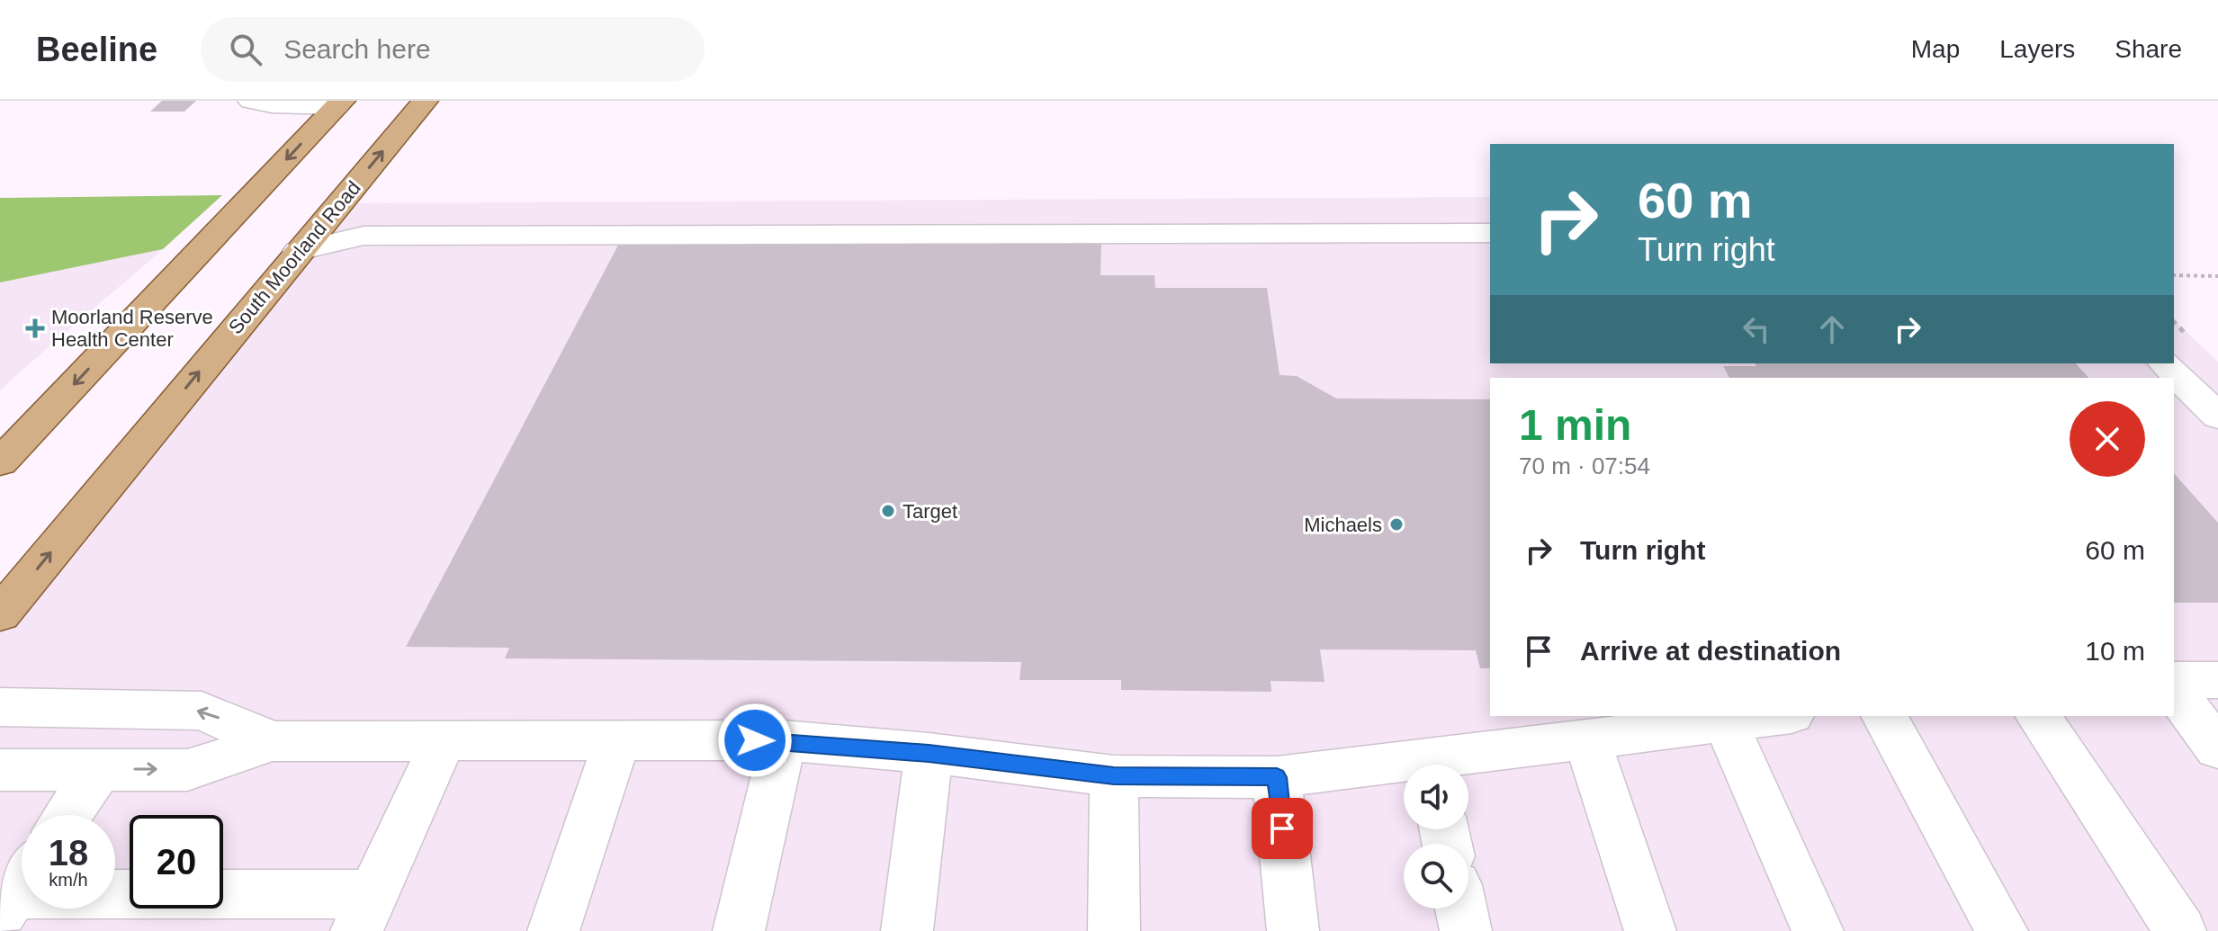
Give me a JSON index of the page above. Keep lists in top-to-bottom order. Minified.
{"streets":{"main road":["South Moorland Road"]},"places":{"health":["Moorland Reserve Health Center"],"other":["Target","Michaels"]},"page":{"header":"Beeline","search":"Search here","nav":["Map","Layers","Share"],"turn":["60 m","Turn right"],"heading":["1 min","70 m · 07:54"],"list":[{"name":"Turn right","value":"60 m"},{"name":"Arrive at destination","value":"10 m"}],"speed":"18 km/h","limit":"20"}}
